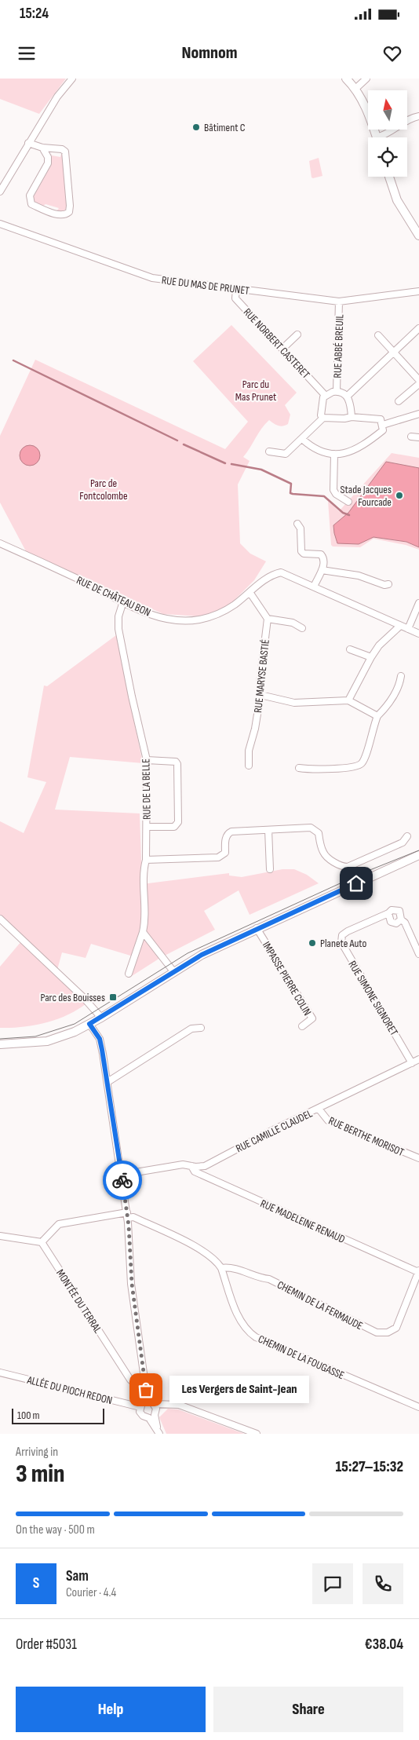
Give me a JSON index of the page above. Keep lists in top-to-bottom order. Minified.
{"streets":{"street":["RUE DU MAS DE PRUNET","RUE NORBERT CASTERET","RUE ABBÉ BREUIL","RUE DE CHÂTEAU BON","RUE MARYSE BASTIÉ","RUE DE LA BELLE","IMPASSE PIERRE COLIN","RUE SIMONE SIGNORET","RUE CAMILLE CLAUDEL","RUE BERTHE MORISOT","RUE MADELEINE RENAUD","MONTÉE DU TERRAL","CHEMIN DE LA FERMAUDE","CHEMIN DE LA FOUGASSE","ALLÉE DU PIOCH REDON"]},"crossings":[["RUE DU MAS DE PRUNET","RUE NORBERT CASTERET"],["RUE DU MAS DE PRUNET","RUE ABBÉ BREUIL"],["RUE NORBERT CASTERET","RUE ABBÉ BREUIL"],["RUE DE CHÂTEAU BON","RUE DE LA BELLE"],["RUE SIMONE SIGNORET","RUE CAMILLE CLAUDEL"],["RUE CAMILLE CLAUDEL","RUE BERTHE MORISOT"],["RUE CAMILLE CLAUDEL","RUE MADELEINE RENAUD"],["RUE MADELEINE RENAUD","CHEMIN DE LA FERMAUDE"],["CHEMIN DE LA FERMAUDE","CHEMIN DE LA FOUGASSE"]],"parks":["Parc du Mas Prunet","Parc de Fontcolombe"],"places":{"other":["Bâtiment C","Stade Jacques Fourcade","Planete Auto","Les Vergers de Saint-Jean"],"transit":["Parc des Bouisses"]},"scale_bar":"100 m","north":"top","page":{"status":"15:24","header":"Nomnom","bubble":"Les Vergers de Saint-Jean","scale":"100 m","heading":["3 min","Arriving in","15:27–15:32"],"panel":["Sam","Courier · 4.4","Order #5031","€38.04"],"bar":"On the way · 500 m","round":"S","buttons":["Help","Share"]}}
